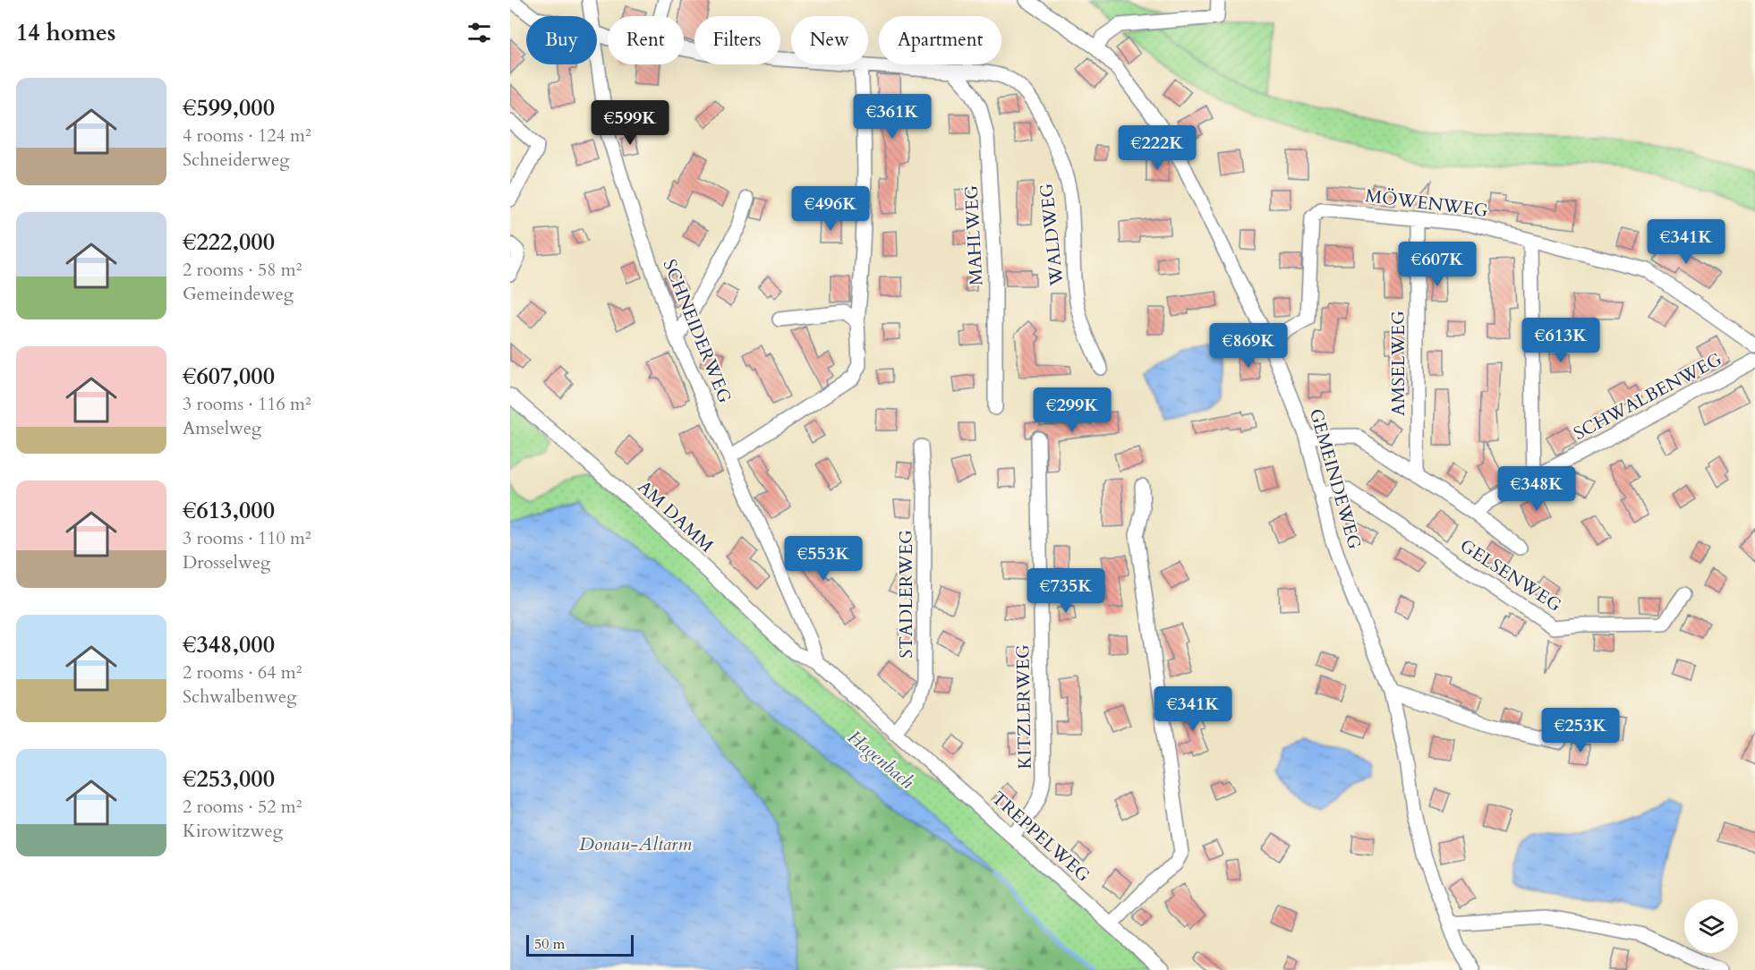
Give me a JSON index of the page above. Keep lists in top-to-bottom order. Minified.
{"streets":{"street":["MÖWENWEG","WALDWEG","MAHLWEG","SCHNEIDERWEG","AMSELWEG","SCHWALBENWEG","GEMEINDEWEG","AM DAMM","GELSENWEG","STADLERWEG","KITZLERWEG","TREPPELWEG"]},"crossings":[["MÖWENWEG","AMSELWEG"],["MÖWENWEG","GEMEINDEWEG"],["WALDWEG","MAHLWEG"],["SCHNEIDERWEG","AM DAMM"],["SCHNEIDERWEG","TREPPELWEG"],["GEMEINDEWEG","GELSENWEG"],["AM DAMM","TREPPELWEG"],["STADLERWEG","TREPPELWEG"],["KITZLERWEG","TREPPELWEG"]],"water":["Hagenbach","Donau-Altarm"],"scale_bar":"50 m","page":{"heading":"14 homes","chip":["Buy","Rent","Filters","New","Apartment"],"list":[{"name":"€599,000","note":"4 rooms · 124 m² · Schneiderweg"},{"name":"€222,000","note":"2 rooms · 58 m² · Gemeindeweg"},{"name":"€607,000","note":"3 rooms · 116 m² · Amselweg"},{"name":"€613,000","note":"3 rooms · 110 m² · Drosselweg"},{"name":"€348,000","note":"2 rooms · 64 m² · Schwalbenweg"},{"name":"€253,000","note":"2 rooms · 52 m² · Kirowitzweg"}],"price":["€361K","€599K","€222K","€496K","€341K","€607K","€613K","€869K","€299K","€348K","€553K","€735K","€341K","€253K"],"scale":"50 m"}}
